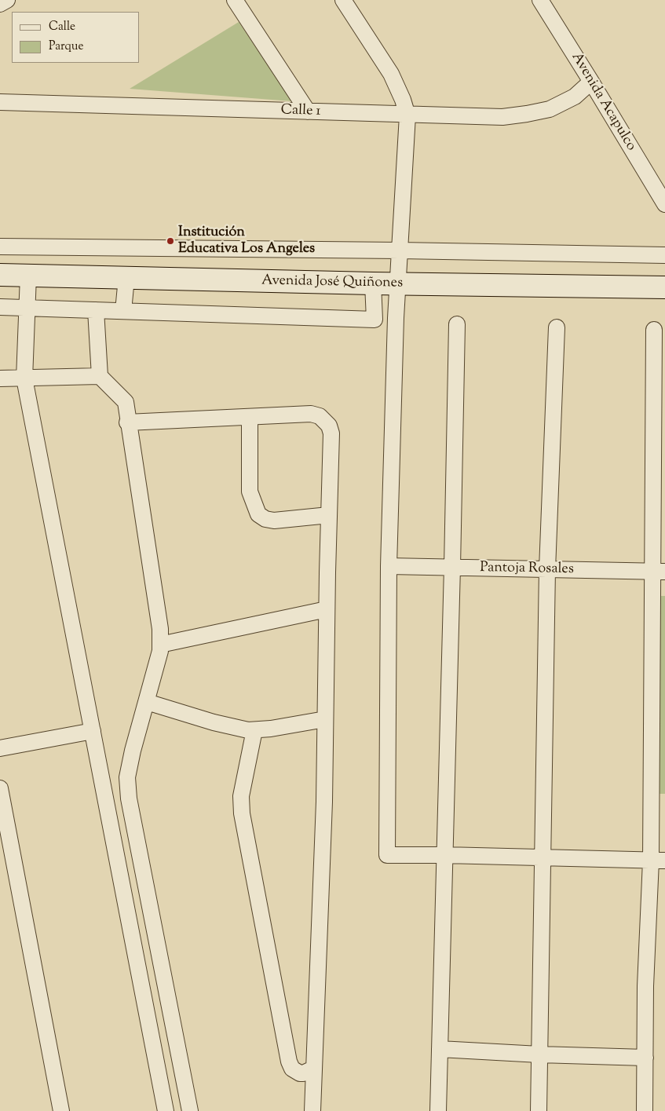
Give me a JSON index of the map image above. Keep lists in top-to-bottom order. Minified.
{"streets":{"street":["Avenida Acapulco","Calle 1","Avenida José Quiñones","Pantoja Rosales"]},"crossings":[["Avenida Acapulco","Calle 1"]],"places":["Institución Educativa Los Angeles"],"legend":["Calle","Parque"]}
